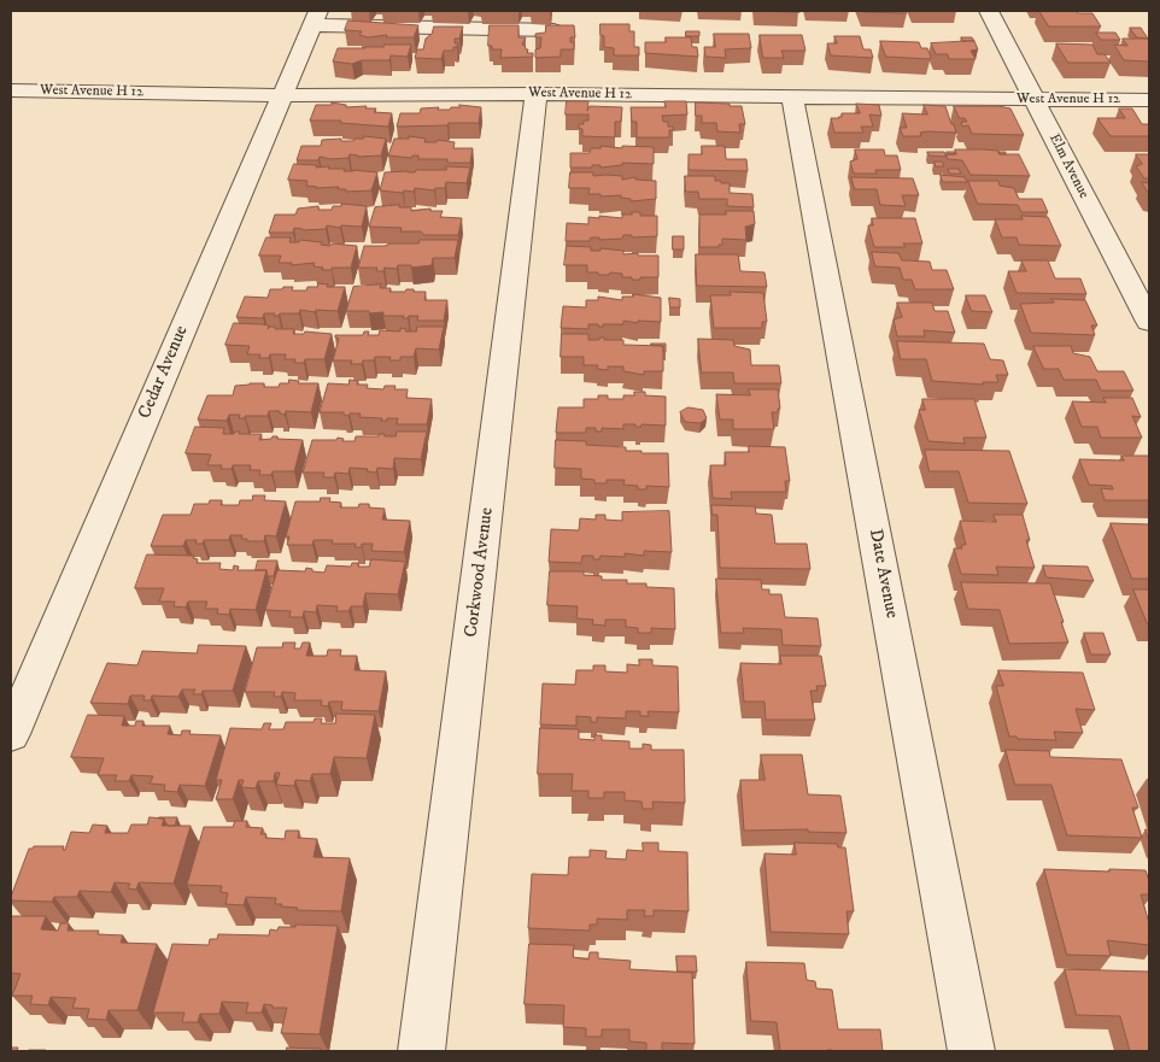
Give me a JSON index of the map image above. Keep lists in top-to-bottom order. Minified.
{"streets":{"street":["West Avenue H 12","Elm Avenue","Cedar Avenue","Corkwood Avenue","Date Avenue"]},"crossings":[["West Avenue H 12","Elm Avenue"],["West Avenue H 12","Cedar Avenue"],["West Avenue H 12","Corkwood Avenue"],["West Avenue H 12","Date Avenue"]]}
